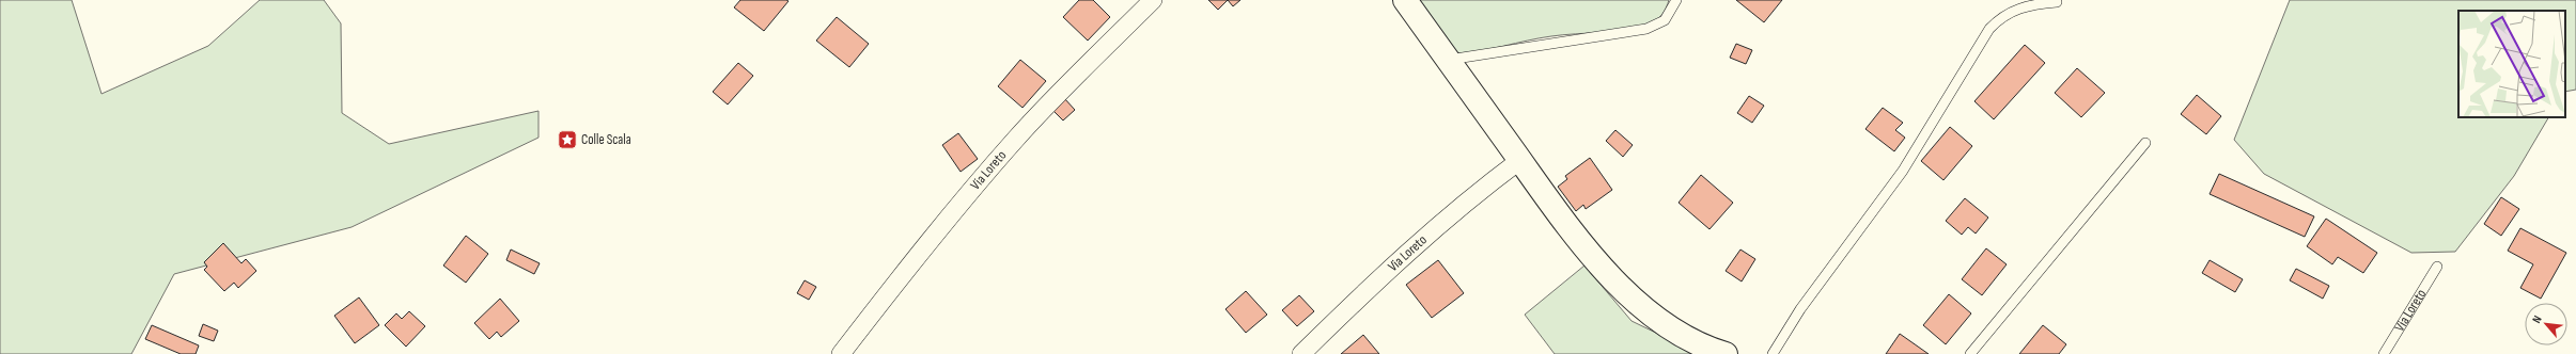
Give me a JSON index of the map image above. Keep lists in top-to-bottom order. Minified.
{"streets":{"street":["Via Loreto"]},"places":{"place":["Colle Scala"]},"north":"top left"}
